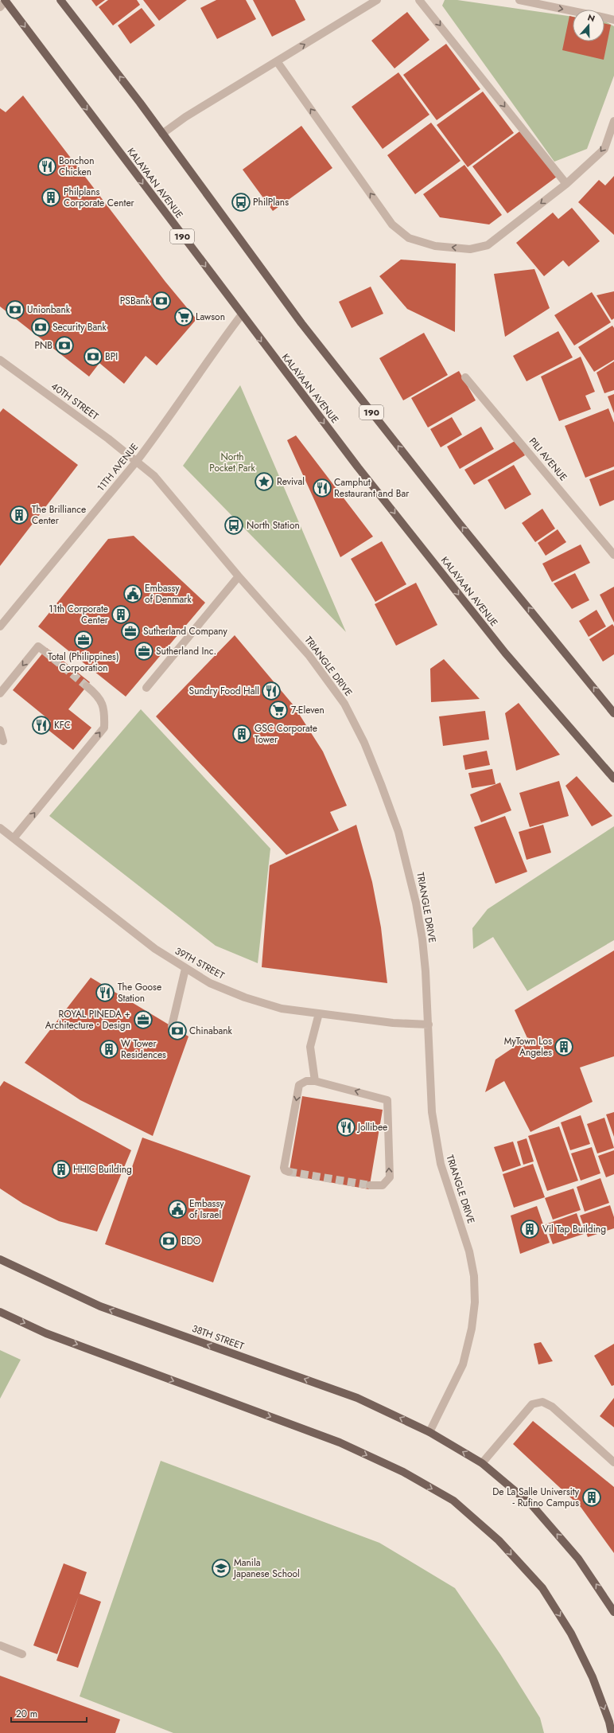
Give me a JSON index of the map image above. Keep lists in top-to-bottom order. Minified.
{"streets":{"main road":["KALAYAAN AVENUE","190","38TH STREET"],"street":["40TH STREET","PILI AVENUE","11TH AVENUE","TRIANGLE DRIVE","39TH STREET"]},"crossings":[["KALAYAAN AVENUE","11TH AVENUE"],["40TH STREET","11TH AVENUE"],["40TH STREET","TRIANGLE DRIVE"],["11TH AVENUE","TRIANGLE DRIVE"],["TRIANGLE DRIVE","39TH STREET"],["TRIANGLE DRIVE","38TH STREET"]],"parks":["North Pocket Park"],"places":{"restaurant":["Bonchon Chicken","Camphut Restaurant and Bar","Sundry Food Hall","KFC","The Goose Station","Jollibee"],"building":["Philplans Corporate Center","The Brilliance Center","11th Corporate Center","GSC Corporate Tower","MyTown Los Angeles","W Tower Residences","HHIC Building","Vil Tap Building","De La Salle University - Rufino Campus"],"bus stop":["PhilPlans","North Station"],"bank":["PSBank","Unionbank","Security Bank","PNB","BPI","Chinabank","BDO"],"supermarket":["Lawson","7-Eleven"],"place":["Revival"],"public building":["Embassy of Denmark","Embassy of Israel"],"office":["Sutherland Company","Total (Philippines) Corporation","Sutherland Inc.","ROYAL PINEDA + Architecture • Design"],"school or university":["Manila Japanese School"]},"scale_bar":"20 m","north":"top"}
